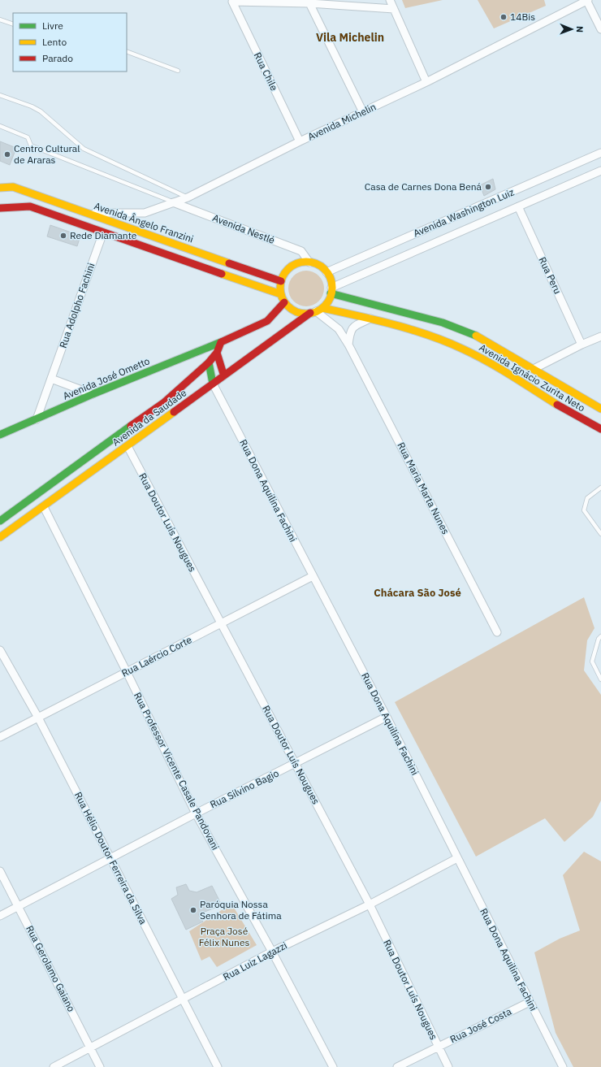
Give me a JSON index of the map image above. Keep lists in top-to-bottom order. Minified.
{"streets":{"main road":["Avenida Ângelo Franzini","Avenida Ignácio Zurita Neto","Avenida José Ometto","Avenida da Saudade"],"street":["Rua Chile","Avenida Michelin","Avenida Washington Luiz","Avenida Nestlé","Rua Peru","Rua Adolpho Fachini","Rua Maria Marta Nunes","Rua Dona Aquilina Fachini","Rua Doutor Luís Nougues","Rua Laércio Corte","Rua Professor Vicente Casale Pandovani","Rua Silvino Bagio","Rua Hélio Doutor Ferreira da Silva","Rua Luiz Lagazzi","Rua Gerolamo Gaiano","Rua José Costa"]},"crossings":[["Rua Chile","Avenida Michelin"],["Avenida Michelin","Avenida Ângelo Franzini"],["Avenida Michelin","Avenida Nestlé"],["Avenida Washington Luiz","Avenida Ângelo Franzini"],["Avenida Washington Luiz","Avenida Nestlé"],["Avenida Washington Luiz","Rua Peru"],["Avenida Washington Luiz","Avenida Ignácio Zurita Neto"],["Avenida Washington Luiz","Avenida da Saudade"],["Avenida Washington Luiz","Rua Maria Marta Nunes"],["Avenida Ângelo Franzini","Avenida Nestlé"],["Avenida Ângelo Franzini","Avenida Ignácio Zurita Neto"],["Avenida Ângelo Franzini","Avenida da Saudade"],["Avenida Ângelo Franzini","Rua Maria Marta Nunes"],["Avenida Nestlé","Avenida Ignácio Zurita Neto"],["Avenida Nestlé","Avenida da Saudade"],["Avenida Nestlé","Rua Maria Marta Nunes"],["Rua Adolpho Fachini","Avenida José Ometto"],["Avenida Ignácio Zurita Neto","Avenida da Saudade"],["Avenida Ignácio Zurita Neto","Rua Maria Marta Nunes"],["Avenida José Ometto","Avenida da Saudade"],["Avenida da Saudade","Rua Maria Marta Nunes"],["Avenida da Saudade","Rua Dona Aquilina Fachini"],["Avenida da Saudade","Rua Doutor Luís Nougues"],["Avenida da Saudade","Rua Professor Vicente Casale Pandovani"],["Rua Dona Aquilina Fachini","Rua Laércio Corte"],["Rua Dona Aquilina Fachini","Rua Silvino Bagio"],["Rua Dona Aquilina Fachini","Rua Luiz Lagazzi"],["Rua Dona Aquilina Fachini","Rua José Costa"],["Rua Doutor Luís Nougues","Rua Laércio Corte"],["Rua Doutor Luís Nougues","Rua Silvino Bagio"],["Rua Doutor Luís Nougues","Rua Luiz Lagazzi"],["Rua Doutor Luís Nougues","Rua José Costa"],["Rua Laércio Corte","Rua Professor Vicente Casale Pandovani"],["Rua Laércio Corte","Rua Hélio Doutor Ferreira da Silva"],["Rua Professor Vicente Casale Pandovani","Rua Silvino Bagio"],["Rua Professor Vicente Casale Pandovani","Rua Luiz Lagazzi"],["Rua Silvino Bagio","Rua Hélio Doutor Ferreira da Silva"],["Rua Silvino Bagio","Rua Gerolamo Gaiano"],["Rua Hélio Doutor Ferreira da Silva","Rua Luiz Lagazzi"],["Rua Luiz Lagazzi","Rua Gerolamo Gaiano"]],"districts":["Vila Michelin","Chácara São José"],"parks":["Praça José Félix Nunes"],"places":["14Bis","Centro Cultural de Araras","Casa de Carnes Dona Bená","Rede Diamante","Paróquia Nossa Senhora de Fátima"],"legend":["Livre","Lento","Parado"],"north":"right"}
